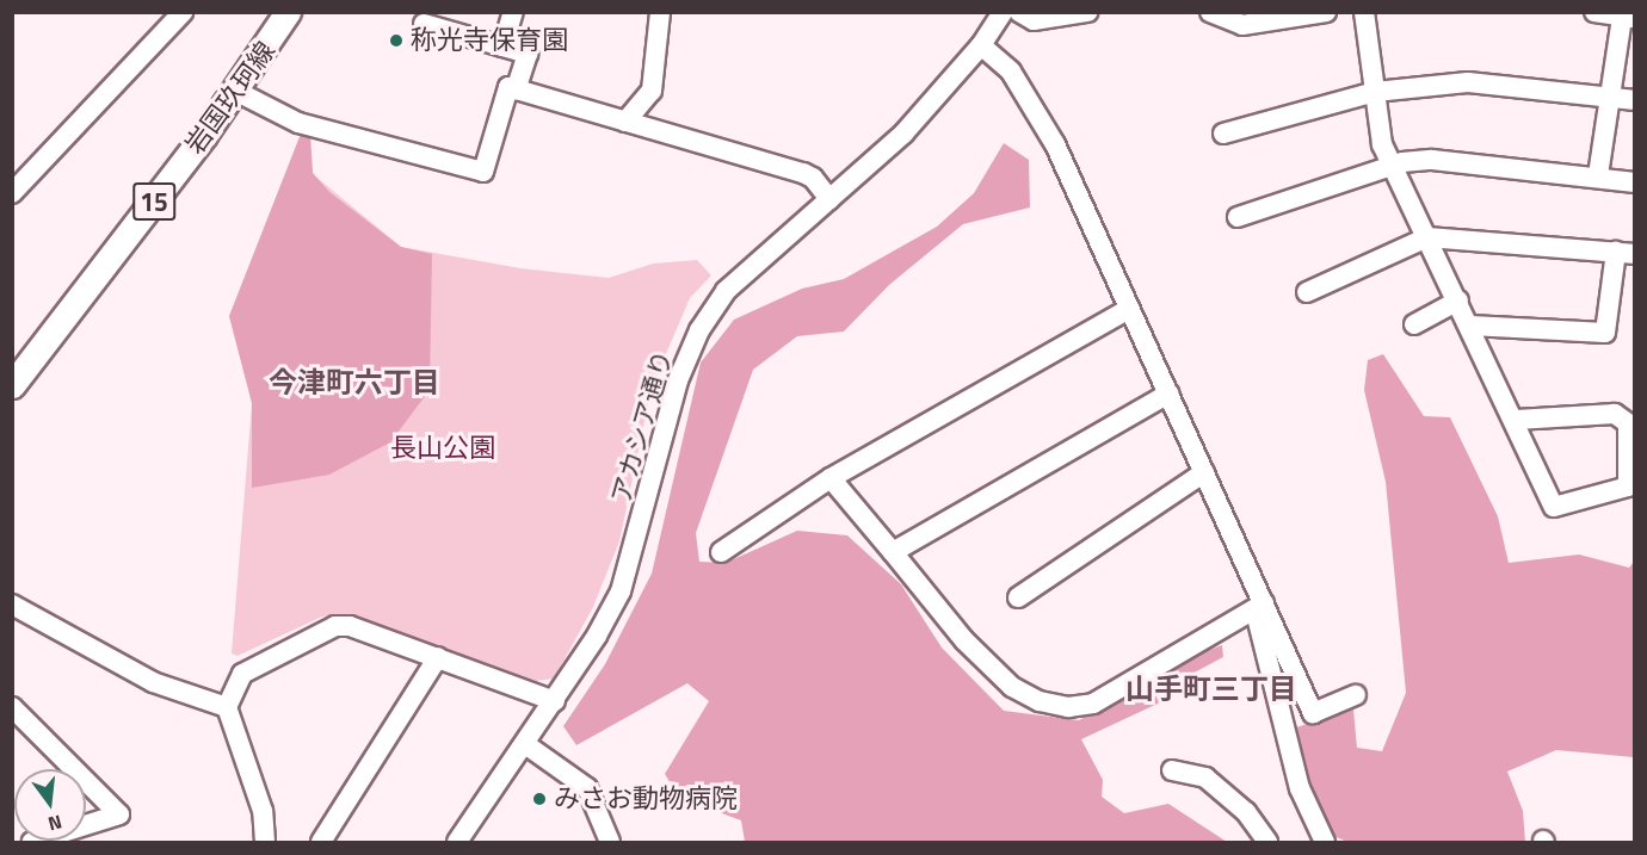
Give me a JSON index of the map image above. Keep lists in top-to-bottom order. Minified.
{"streets":{"main road":["岩国玖珂線","15"],"street":["アカシア通り"]},"districts":["今津町六丁目","山手町三丁目"],"parks":["長山公園"],"places":["称光寺保育園","みさお動物病院"],"north":"bottom"}
